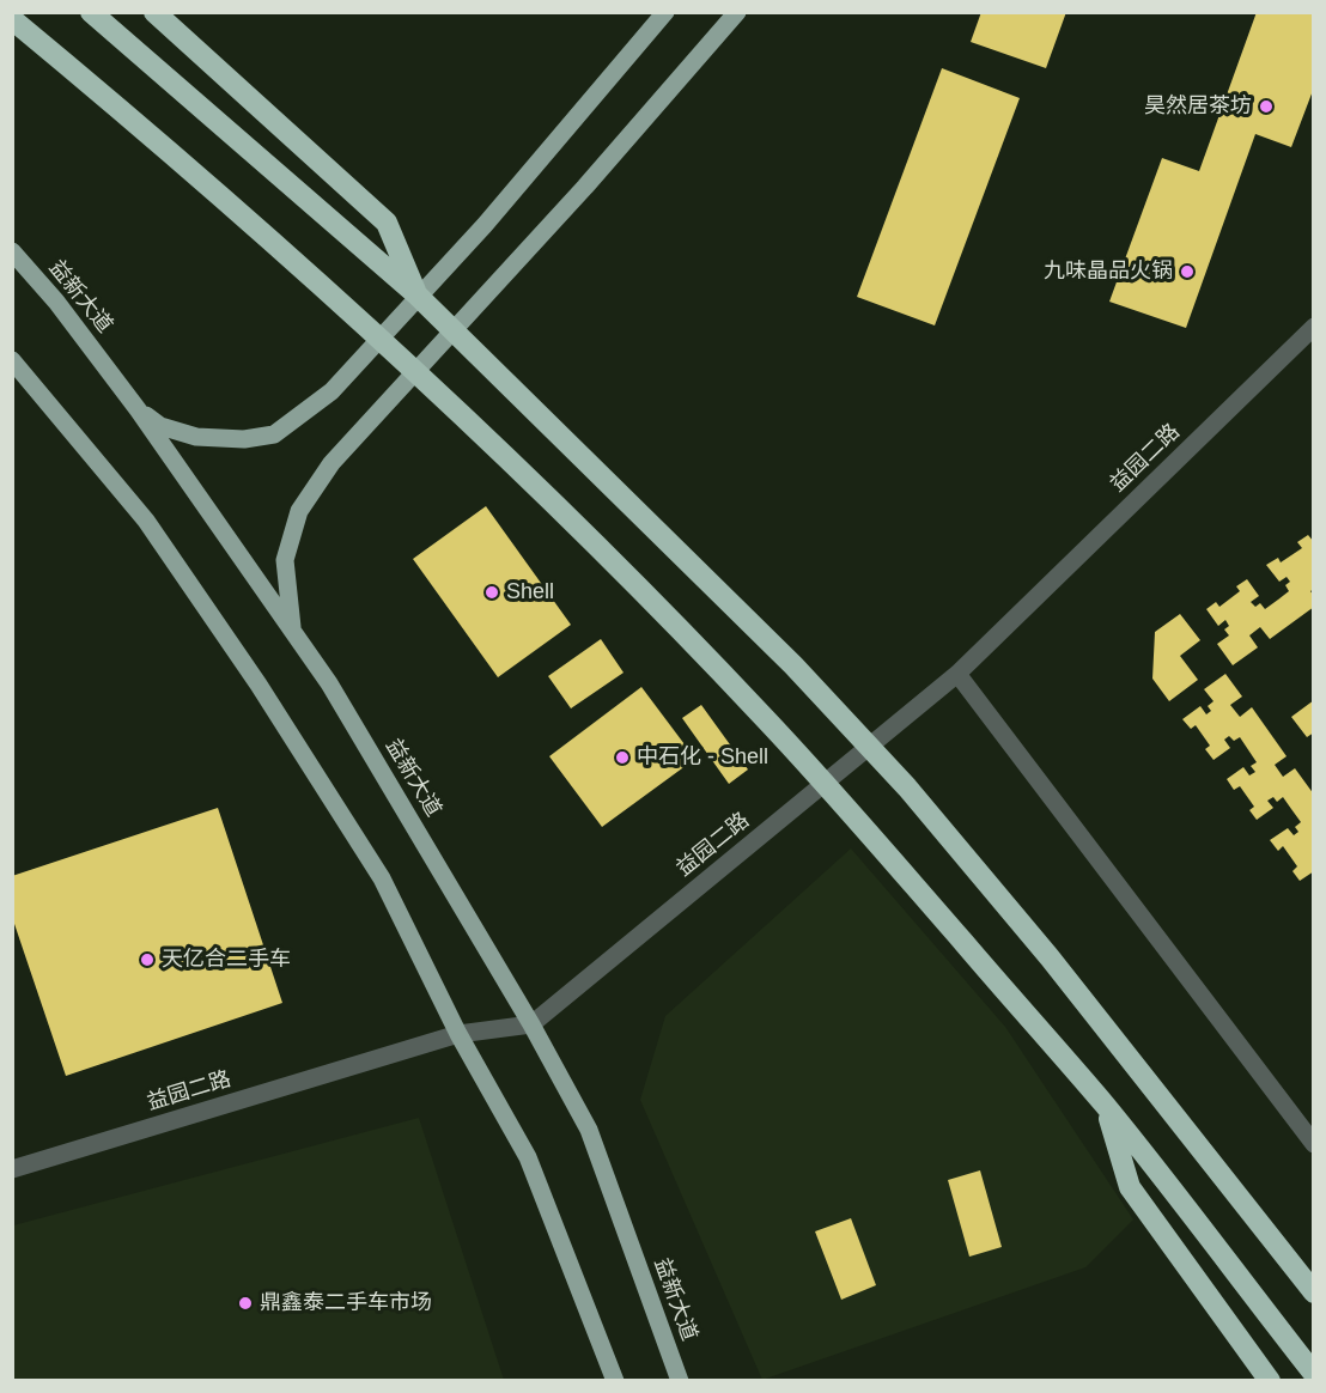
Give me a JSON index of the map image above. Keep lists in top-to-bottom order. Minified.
{"streets":{"main road":["益新大道"],"street":["益园二路"]},"crossings":[["益新大道","益园二路"]],"places":["昊然居茶坊","九味晶品火锅","Shell","中石化 - Shell","天亿合二手车","鼎鑫泰二手车市场"]}
